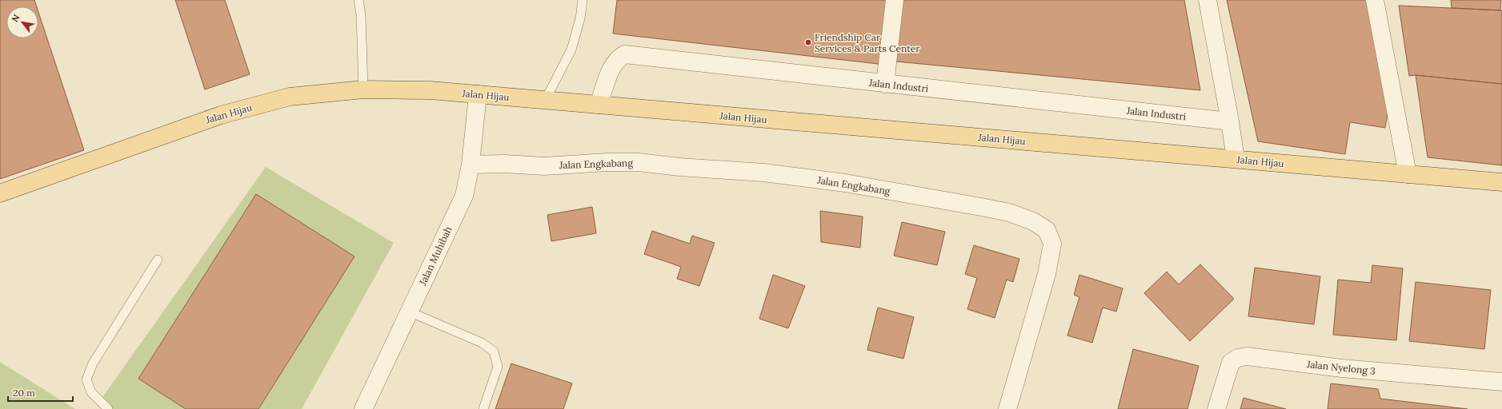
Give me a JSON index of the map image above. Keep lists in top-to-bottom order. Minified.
{"streets":{"main road":["Jalan Hijau"],"street":["Jalan Industri","Jalan Engkabang","Jalan Muhibah","Jalan Nyelong 3"]},"crossings":[["Jalan Industri","Jalan Hijau"],["Jalan Hijau","Jalan Muhibah"],["Jalan Engkabang","Jalan Muhibah"]],"places":["Friendship Car Services & Parts Center"],"scale_bar":"20 m","north":"top left"}
